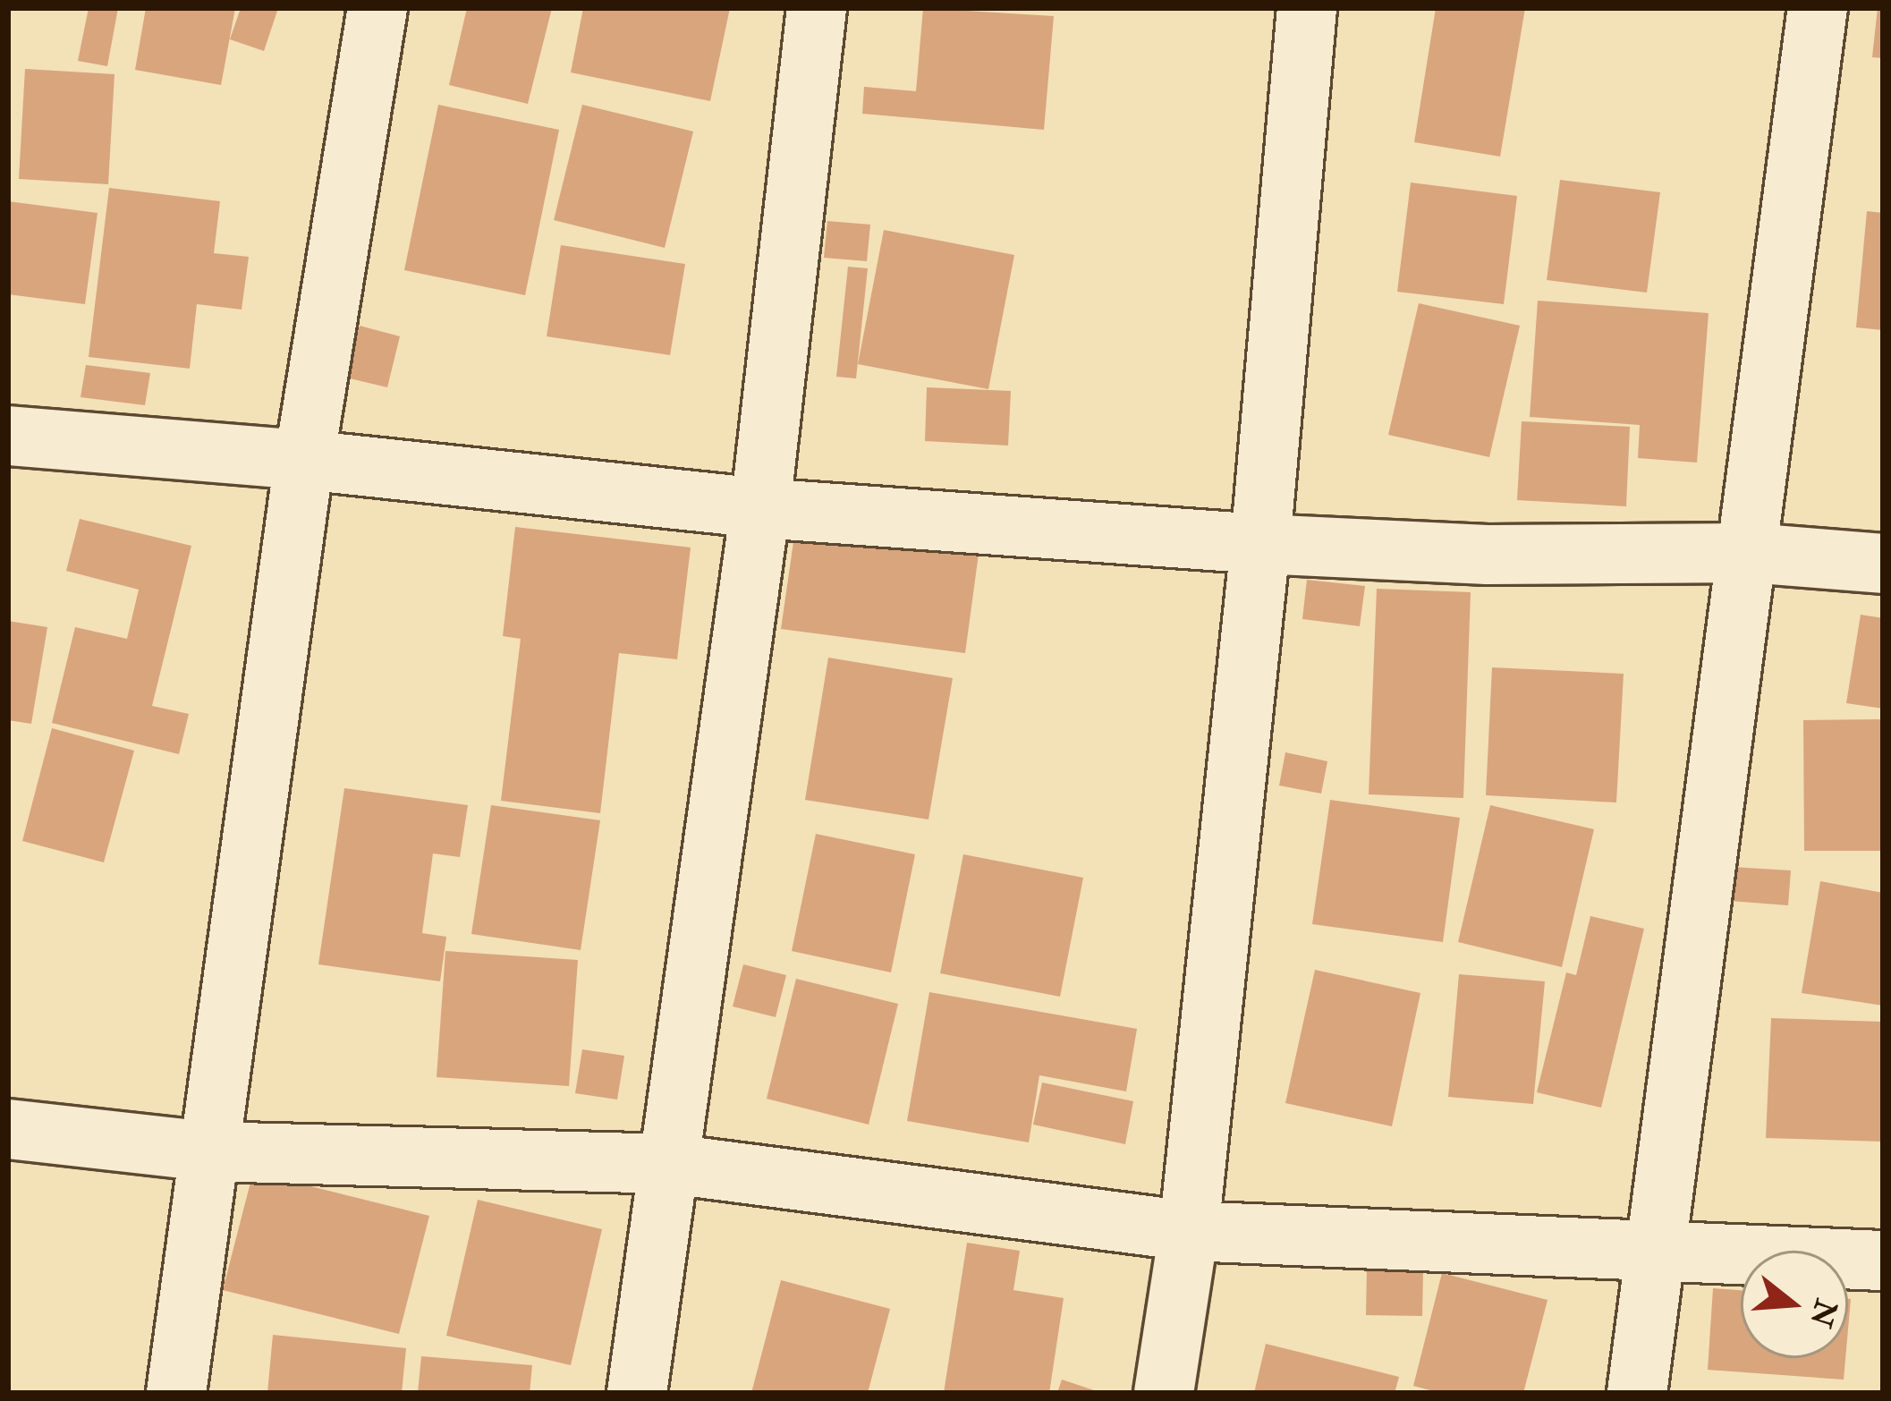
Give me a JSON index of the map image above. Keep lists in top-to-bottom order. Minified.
{"north":"right"}
